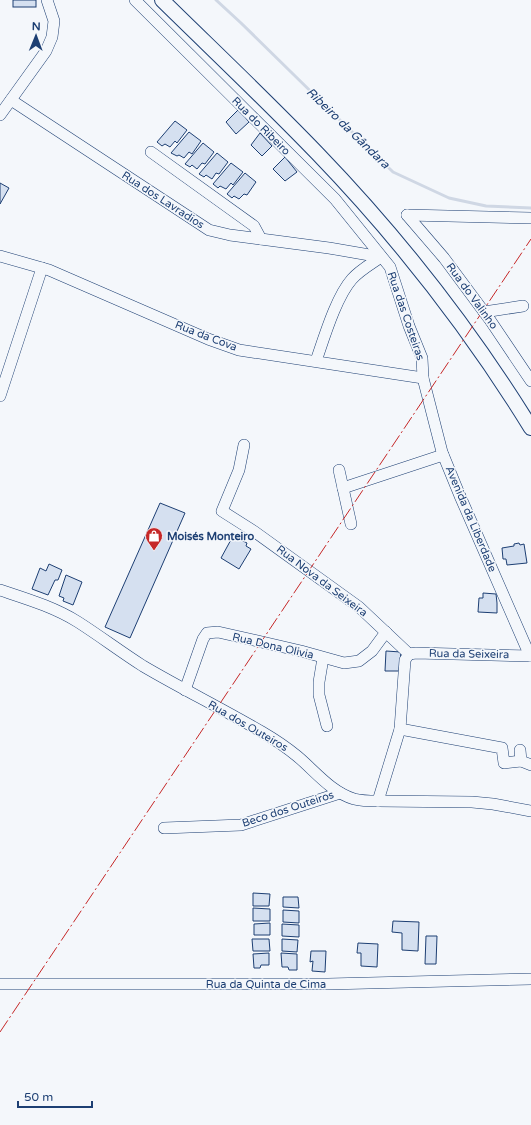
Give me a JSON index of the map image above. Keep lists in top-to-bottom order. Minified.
{"streets":{"street":["Rua do Ribeiro","Rua dos Lavradios","Rua do Valinho","Rua das Costeiras","Rua da Cova","Avenida da Liberdade","Rua Nova da Seixeira","Rua Dona Olivia","Rua da Seixeira","Rua dos Outeiros","Beco dos Outeiros","Rua da Quinta de Cima"]},"crossings":[["Rua do Ribeiro","Rua dos Lavradios"],["Rua do Ribeiro","Rua das Costeiras"],["Rua dos Lavradios","Rua das Costeiras"],["Rua das Costeiras","Rua da Cova"],["Rua das Costeiras","Avenida da Liberdade"],["Rua da Cova","Avenida da Liberdade"],["Avenida da Liberdade","Rua da Seixeira"],["Rua Nova da Seixeira","Rua Dona Olivia"],["Rua Nova da Seixeira","Rua da Seixeira"],["Rua Dona Olivia","Rua dos Outeiros"],["Rua dos Outeiros","Beco dos Outeiros"]],"water":["Ribeiro da Gândara"],"places":{"shop":["Moisés Monteiro"]},"scale_bar":"50 m","north":"top"}
